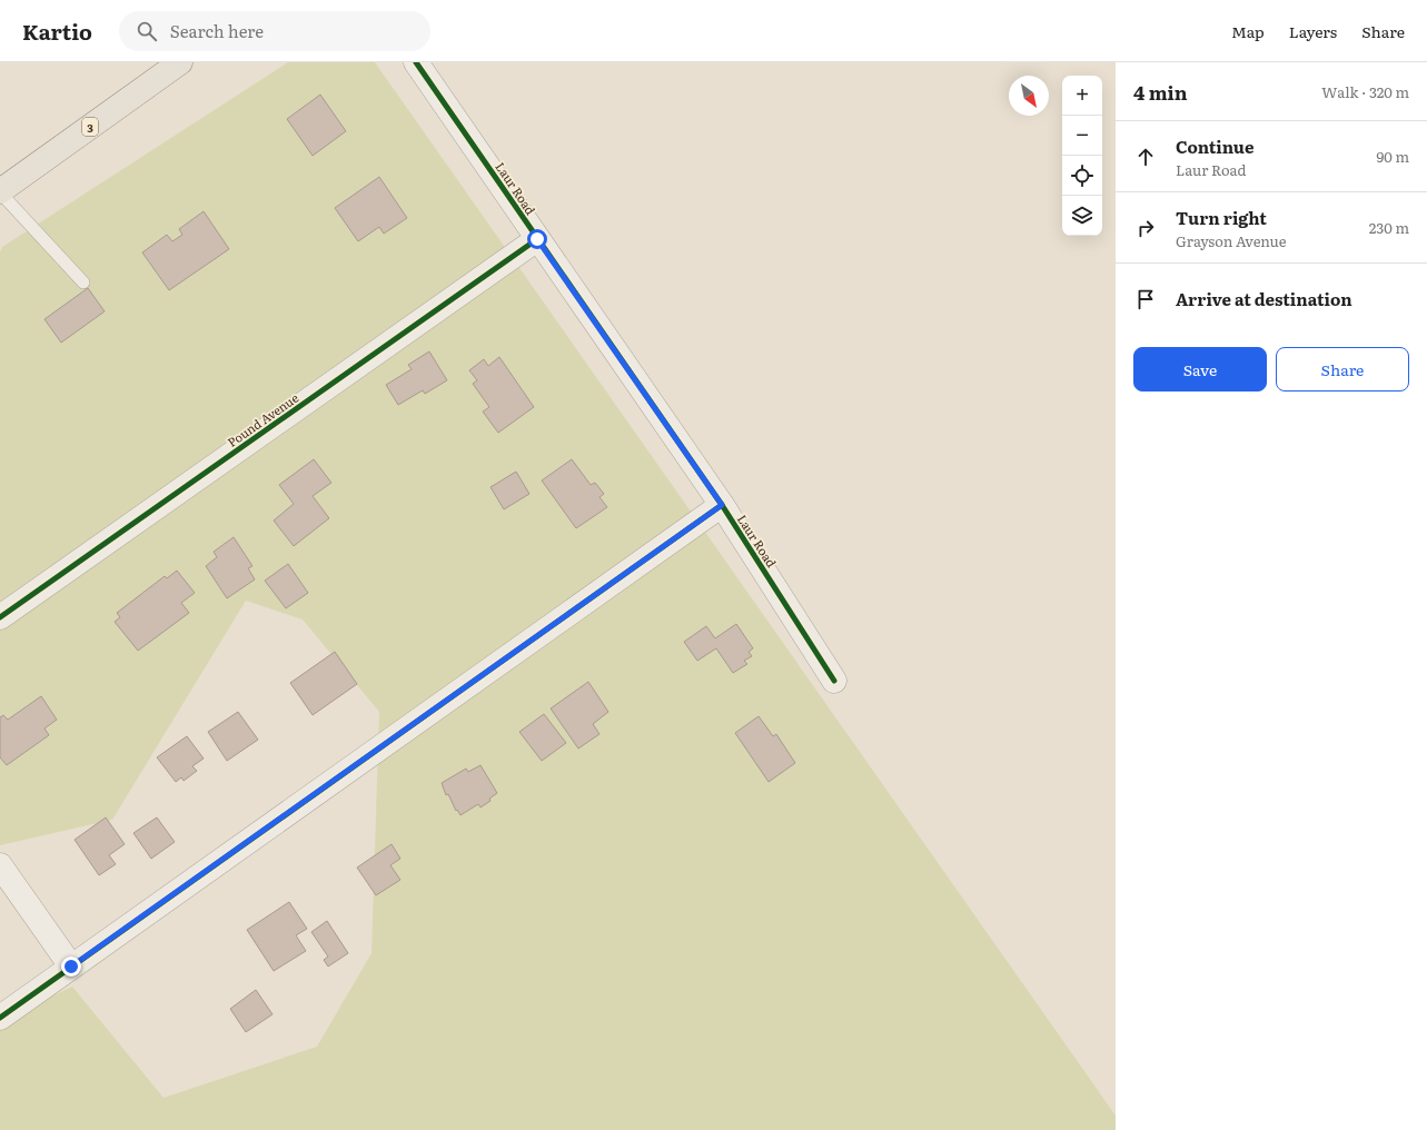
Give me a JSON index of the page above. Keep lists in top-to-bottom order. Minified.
{"streets":{"main road":["3"],"street":["Laur Road","Pound Avenue"]},"crossings":[["Laur Road","Pound Avenue"]],"north":"bottom right","page":{"header":"Kartio","search":"Search here","nav":["Map","Layers","Share"],"heading":["4 min","Walk · 320 m"],"map_buttons":["+","−"],"list":[["Continue","Laur Road","90 m"],["Turn right","Grayson Avenue","230 m"],"Arrive at destination"],"buttons":["Save","Share"]}}
